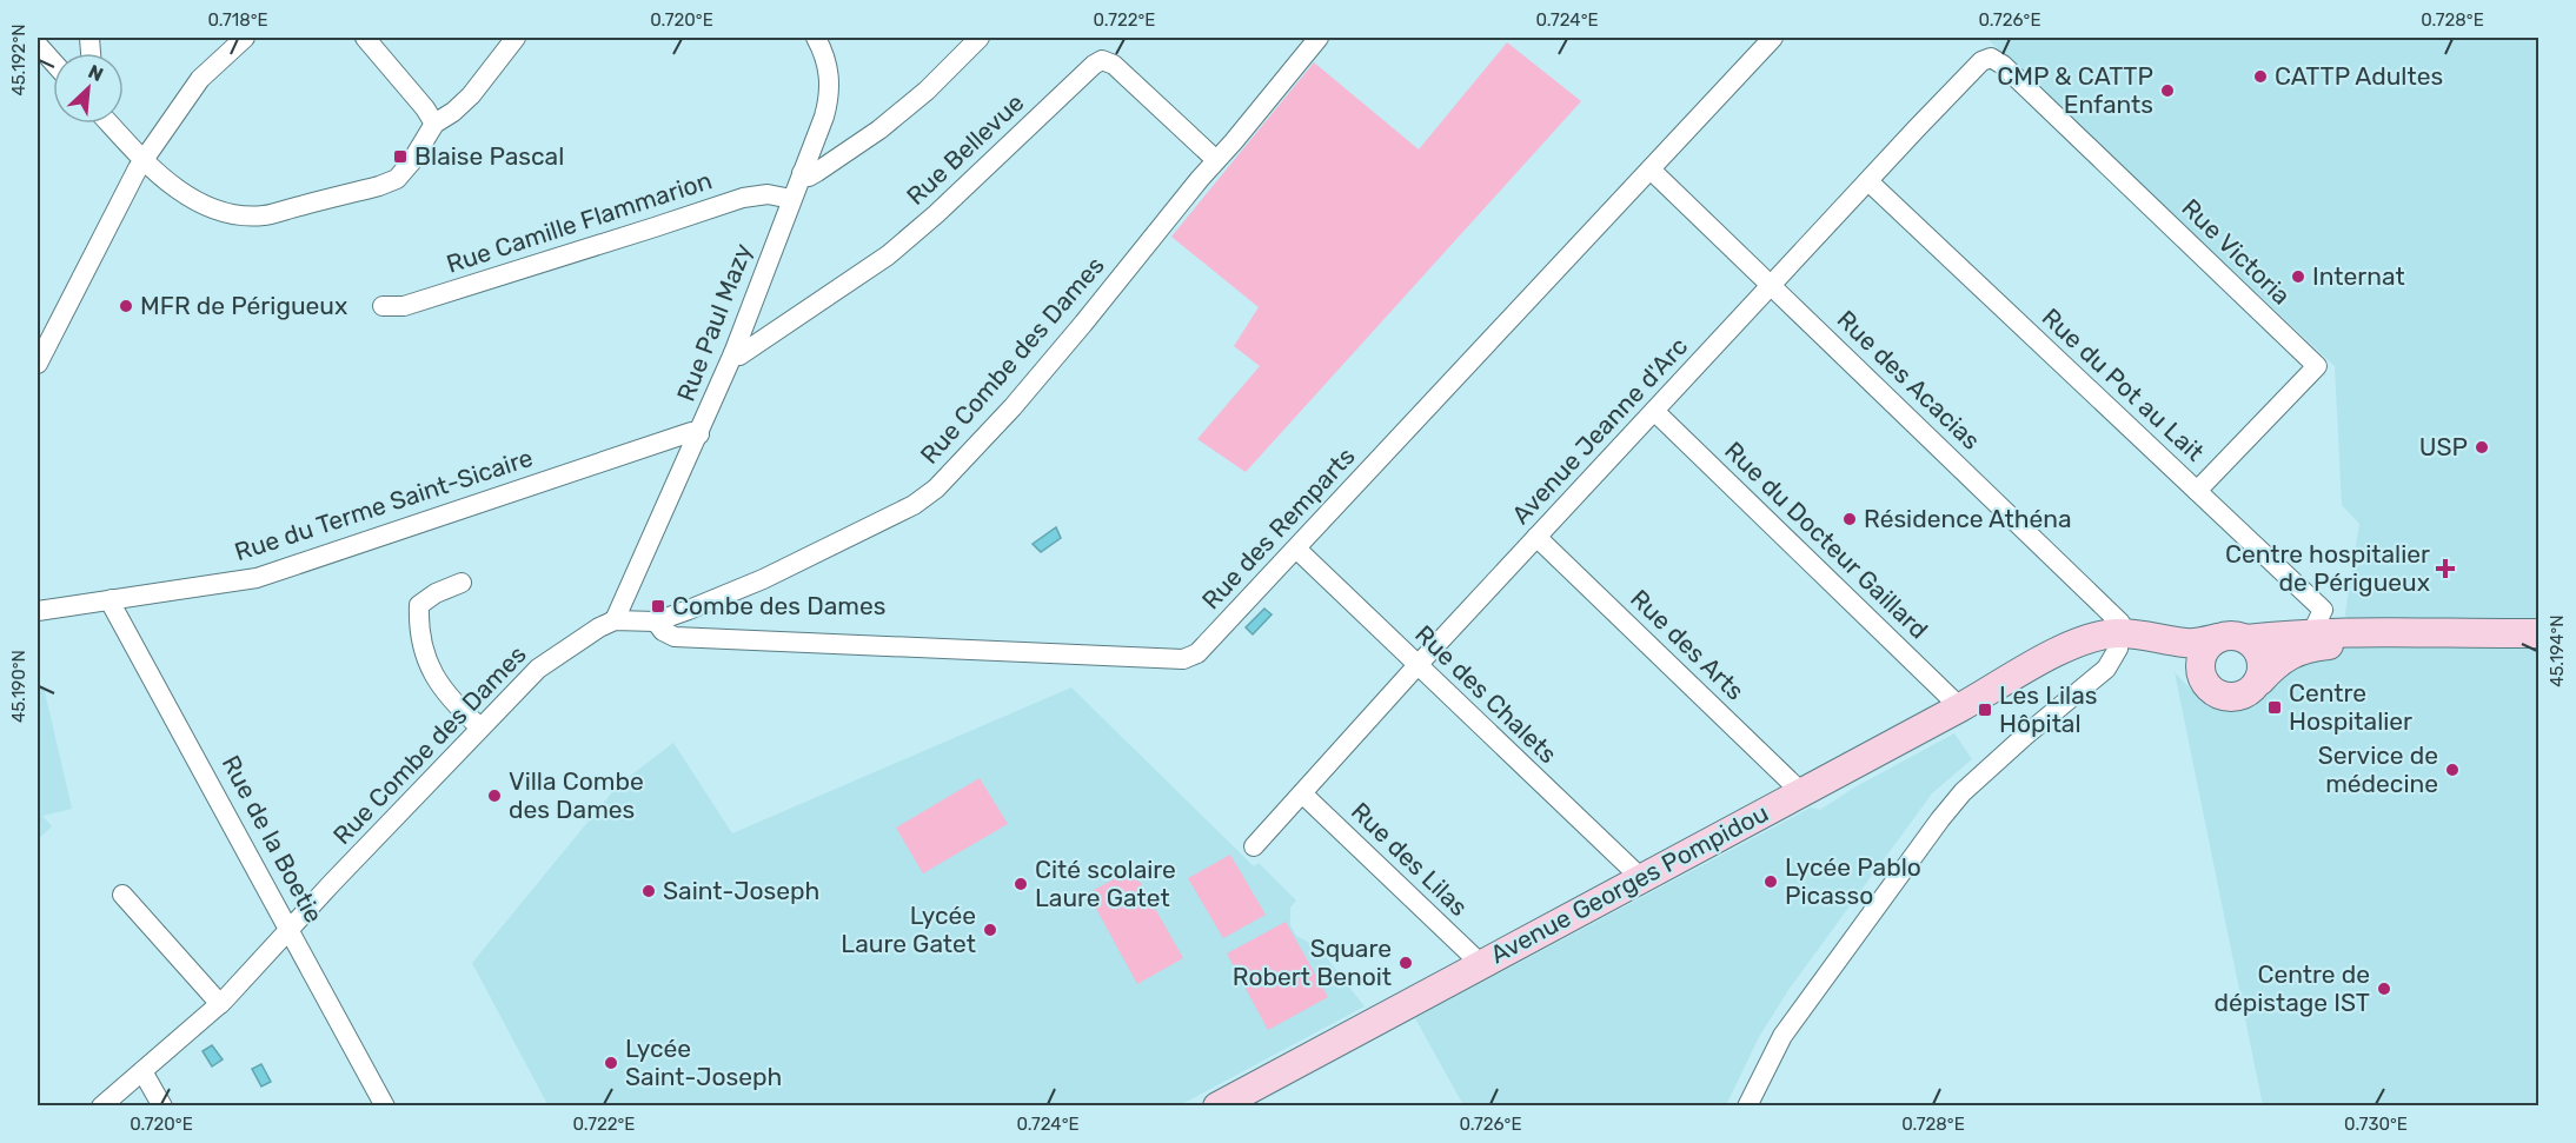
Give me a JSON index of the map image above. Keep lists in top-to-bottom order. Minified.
{"streets":{"main road":["Avenue Georges Pompidou"],"street":["Rue Bellevue","Rue Camille Flammarion","Rue Victoria","Rue Paul Mazy","Rue Combe des Dames","Rue des Acacias","Rue du Pot au Lait","Avenue Jeanne d'Arc","Rue du Terme Saint-Sicaire","Rue des Remparts","Rue du Docteur Gaillard","Rue des Arts","Rue des Chalets","Rue de la Boetie","Rue des Lilas"]},"crossings":[["Rue Bellevue","Rue Paul Mazy"],["Rue Bellevue","Rue Combe des Dames"],["Rue Camille Flammarion","Rue Paul Mazy"],["Rue Victoria","Rue du Pot au Lait"],["Rue Victoria","Avenue Jeanne d'Arc"],["Rue Paul Mazy","Rue Combe des Dames"],["Rue Paul Mazy","Rue du Terme Saint-Sicaire"],["Rue Combe des Dames","Rue des Remparts"],["Rue Combe des Dames","Rue de la Boetie"],["Rue des Acacias","Avenue Jeanne d'Arc"],["Rue des Acacias","Rue des Remparts"],["Rue des Acacias","Avenue Georges Pompidou"],["Rue du Pot au Lait","Avenue Jeanne d'Arc"],["Avenue Jeanne d'Arc","Rue du Docteur Gaillard"],["Avenue Jeanne d'Arc","Rue des Arts"],["Avenue Jeanne d'Arc","Rue des Chalets"],["Avenue Jeanne d'Arc","Rue des Lilas"],["Rue du Terme Saint-Sicaire","Rue de la Boetie"],["Rue des Remparts","Rue des Chalets"],["Rue du Docteur Gaillard","Avenue Georges Pompidou"],["Rue des Arts","Avenue Georges Pompidou"],["Rue des Chalets","Avenue Georges Pompidou"],["Rue des Lilas","Avenue Georges Pompidou"]],"places":{"other":["CATTP Adultes","CMP & CATTP Enfants","Internat","MFR de Périgueux","USP","Résidence Athéna","Service de médecine","Villa Combe des Dames","Lycée Pablo Picasso","Cité scolaire Laure Gatet","Saint-Joseph","Lycée Laure Gatet","Square Robert Benoit","Centre de dépistage IST","Lycée Saint-Joseph"],"transit":["Blaise Pascal","Combe des Dames","Centre Hospitalier","Les Lilas Hôpital"],"health":["Centre hospitalier de Périgueux"]},"north":"top right","coordinates":["0.718°E","0.720°E","0.722°E","0.724°E","0.726°E","0.728°E","45.192°N","45.194°N","45.190°N","0.730°E"]}
